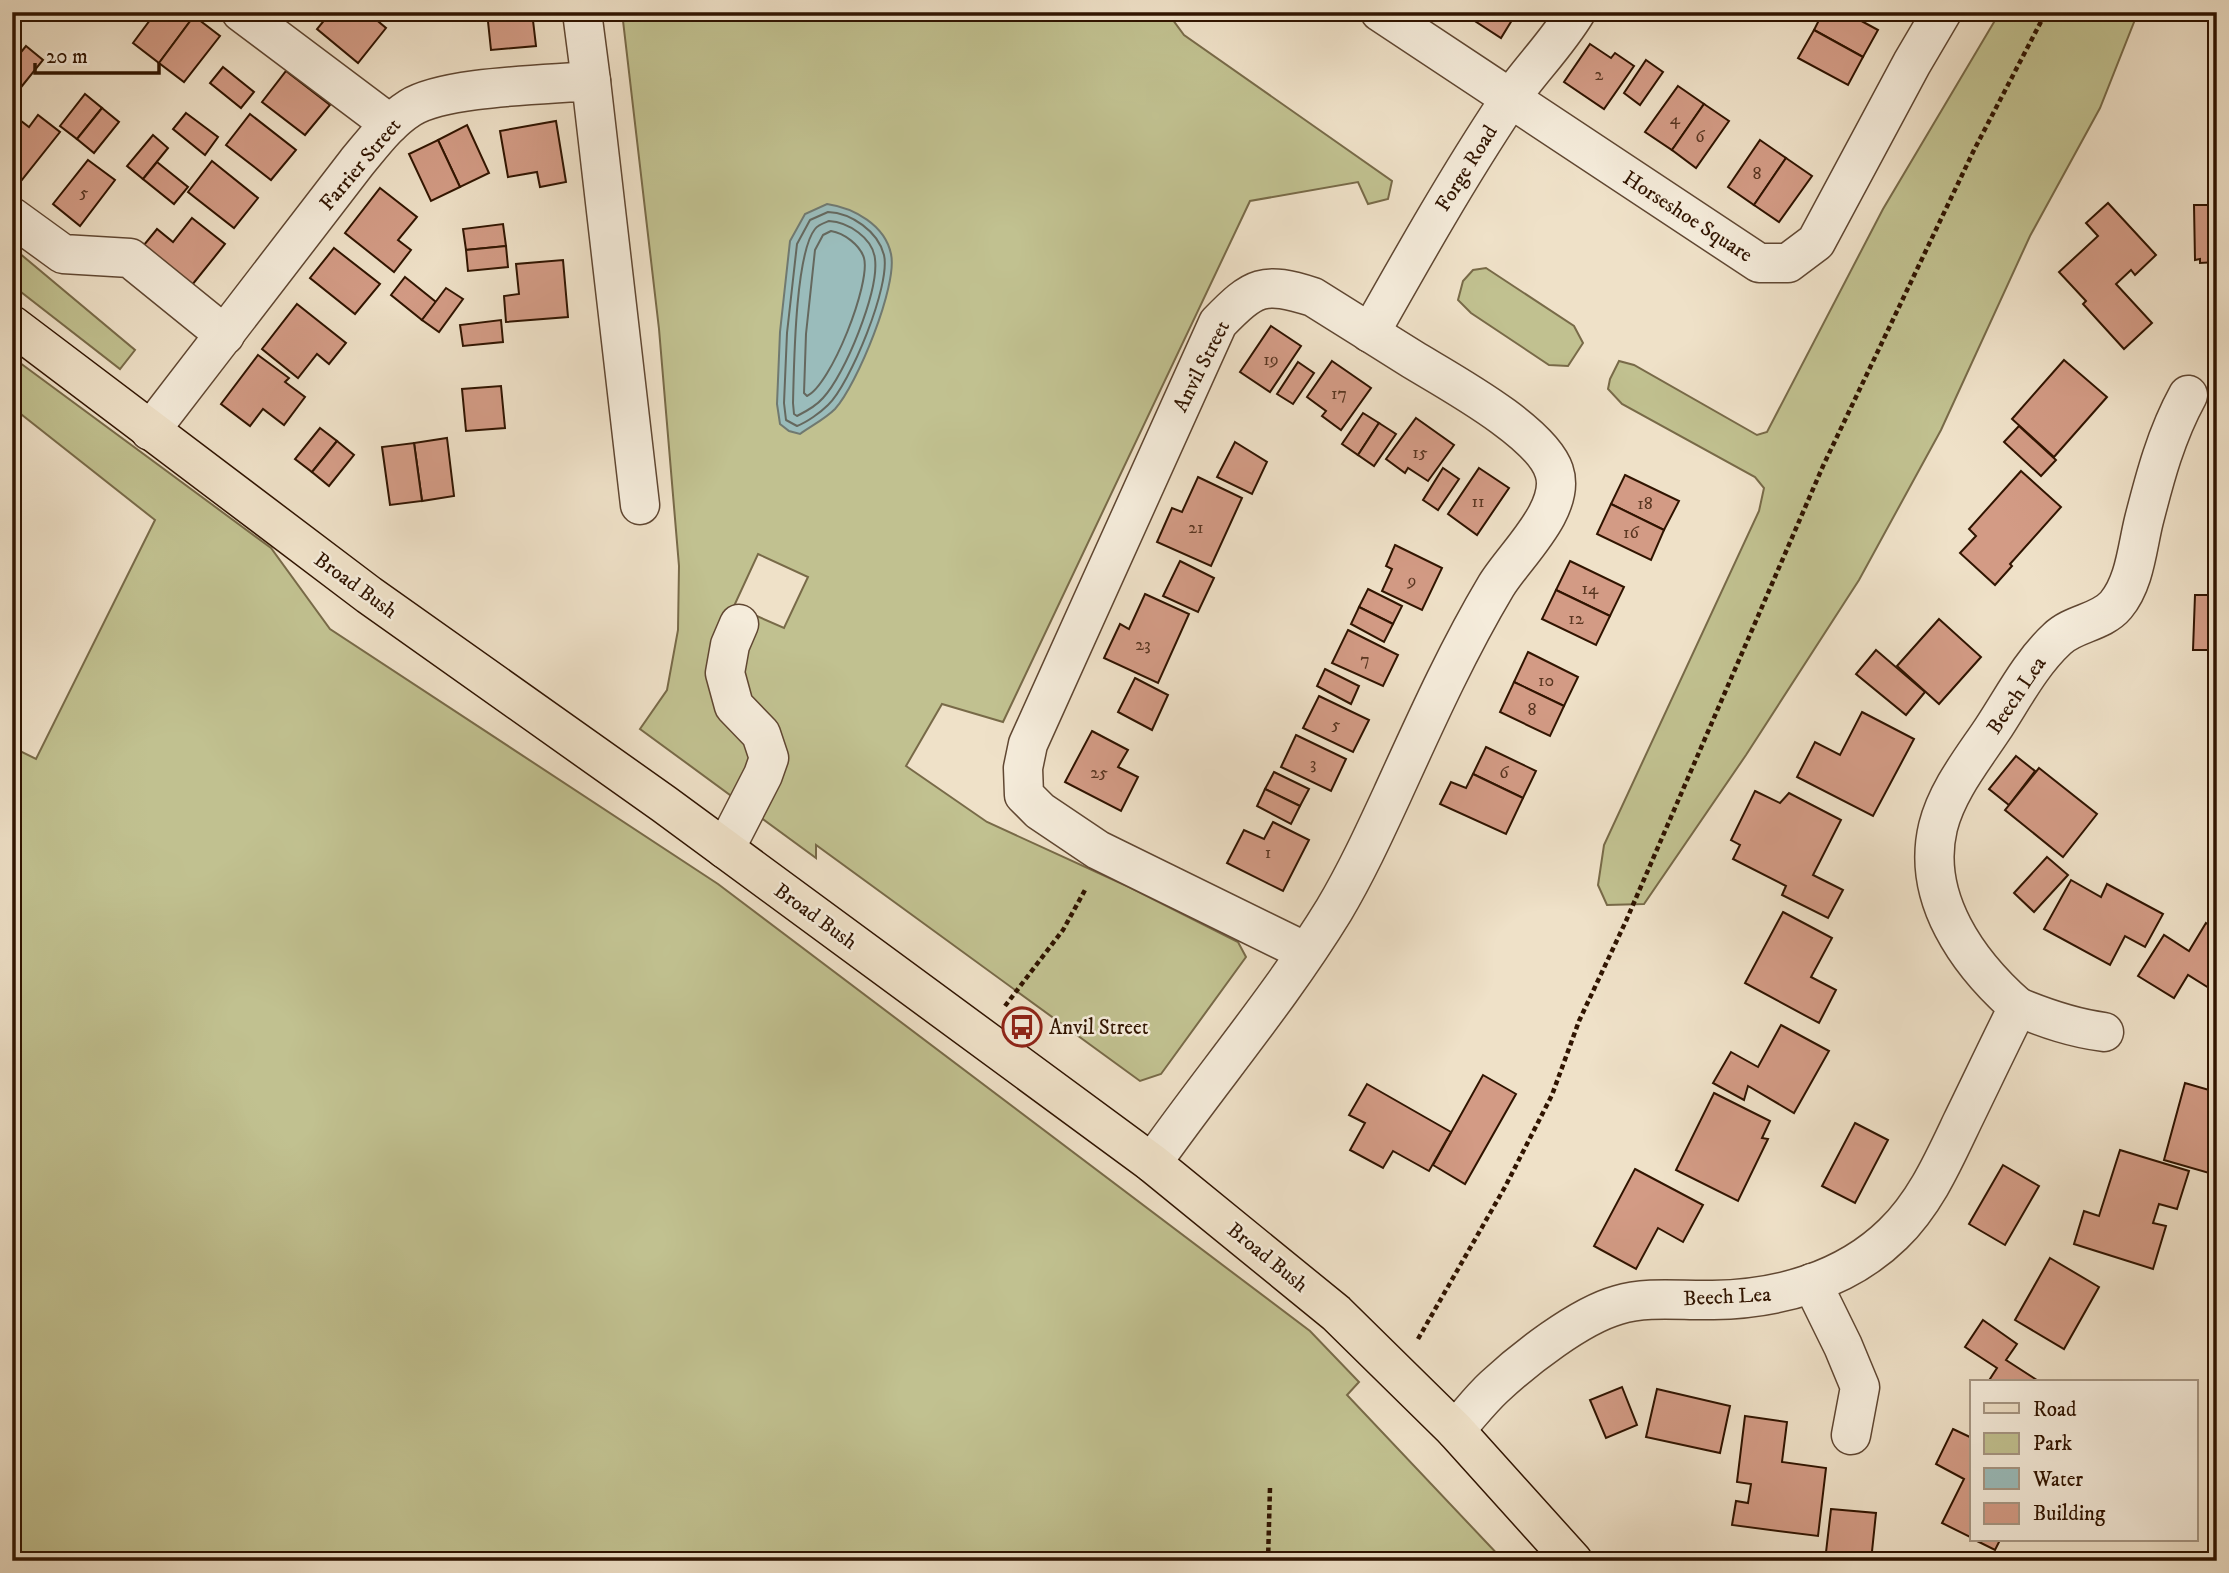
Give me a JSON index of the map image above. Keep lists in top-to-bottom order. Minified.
{"streets":{"main road":["Broad Bush"],"street":["Farrier Street","Forge Road","Horseshoe Square","Anvil Street","Beech Lea"]},"crossings":[["Farrier Street","Broad Bush"],["Forge Road","Horseshoe Square"],["Forge Road","Anvil Street"],["Anvil Street","Broad Bush"],["Broad Bush","Beech Lea"]],"places":{"bus stop":["Anvil Street"]},"house_numbers":["2","4","6","8","5","19","17","15","11","18","21","16","9","14","12","23","7","10","8","5","3","25","6","1"],"legend":["Road","Park","Water","Building"],"scale_bar":"20 m"}
